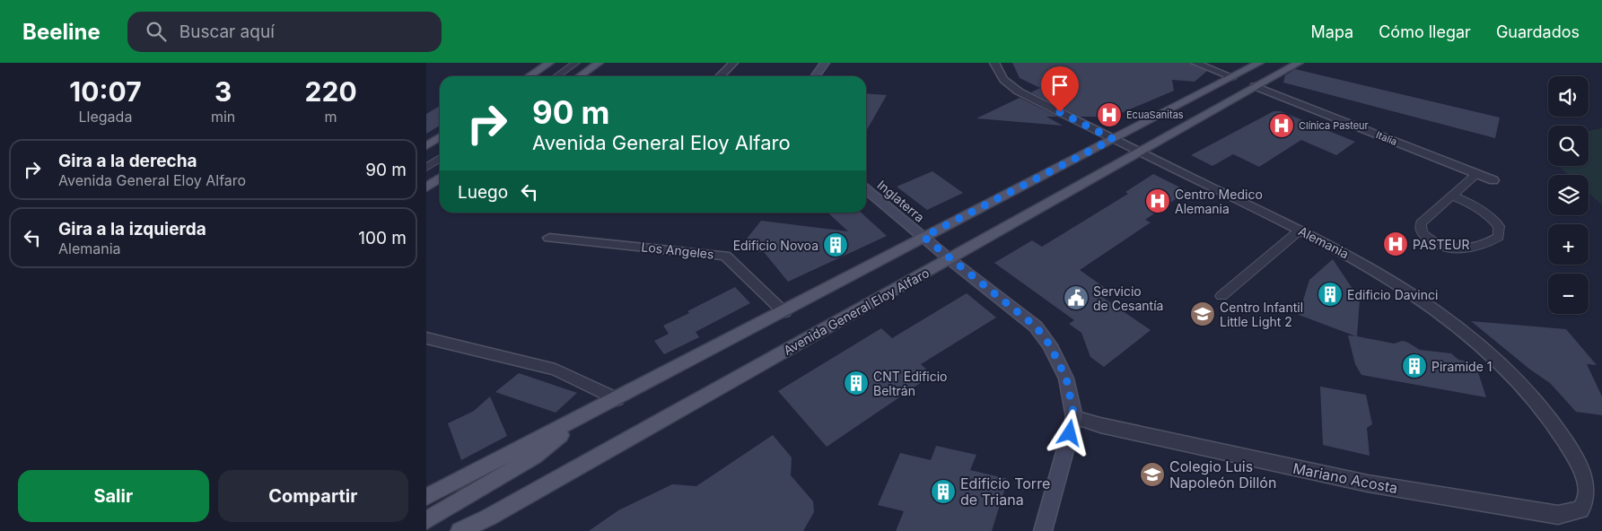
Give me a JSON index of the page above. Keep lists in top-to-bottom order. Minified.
{"streets":{"main road":["Avenida General Eloy Alfaro"],"street":["Italia","Inglaterra","Alemania","Los Angeles","Mariano Acosta"]},"crossings":[["Italia","Avenida General Eloy Alfaro"],["Inglaterra","Avenida General Eloy Alfaro"],["Inglaterra","Mariano Acosta"],["Alemania","Avenida General Eloy Alfaro"],["Alemania","Mariano Acosta"]],"places":{"hospital":["EcuaSanitas","Clínica Pasteur","Centro Medico Alemania","PASTEUR"],"building":["Edificio Novoa","Edificio Davinci","Piramide 1","CNT Edificio Beltrán","Edificio Torre de Triana"],"public building":["Servicio de Cesantía"],"school or university":["Centro Infantil Little Light 2","Colegio Luis Napoleón Dillón"]},"page":{"header":"Beeline","search":"Buscar aquí","nav":["Mapa","Cómo llegar","Guardados"],"eta":["10:07","Llegada","3","min","220","m"],"map_buttons":["+","−"],"turn":["90 m","Avenida General Eloy Alfaro"],"list":[{"name":"Gira a la derecha","note":"Avenida General Eloy Alfaro","value":"90 m"},{"name":"Gira a la izquierda","note":"Alemania","value":"100 m"}],"then":"Luego","buttons":["Salir","Compartir"]}}
